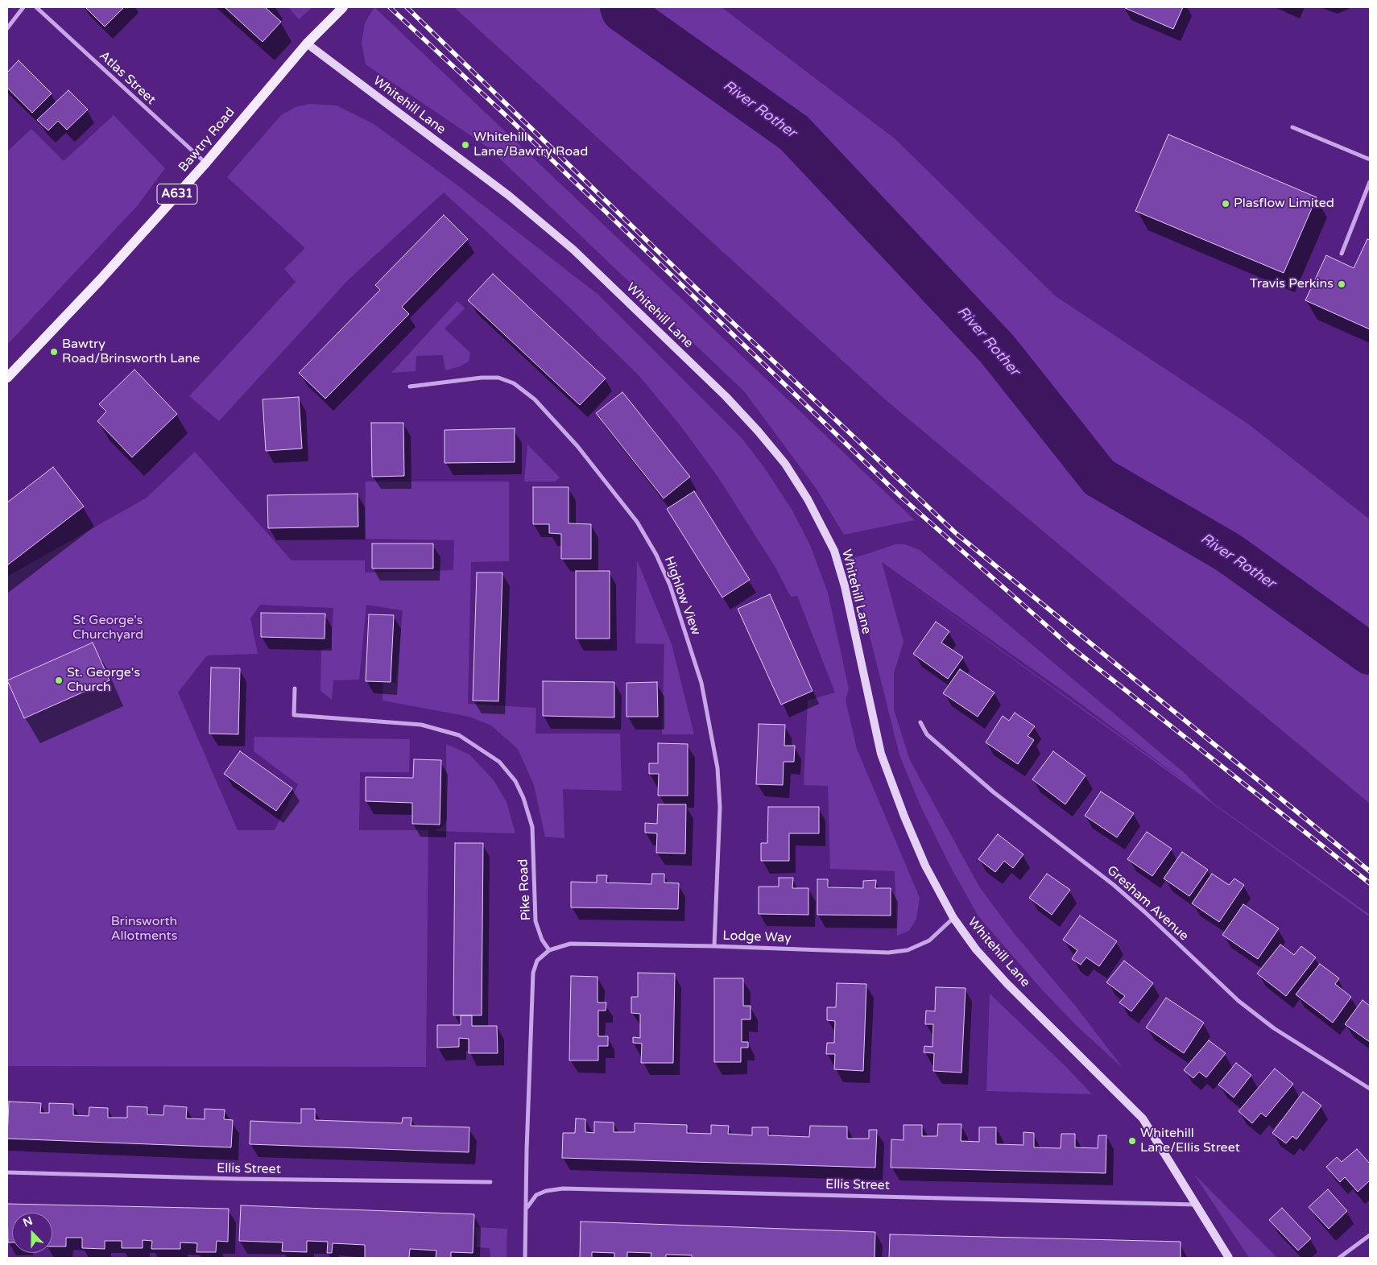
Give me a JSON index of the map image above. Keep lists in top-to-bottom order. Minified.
{"streets":{"main road":["Whitehill Lane","Bawtry Road","A631"],"street":["Atlas Street","Highlow View","Pike Road","Gresham Avenue","Lodge Way","Ellis Street"]},"crossings":[["Atlas Street","Bawtry Road"],["Whitehill Lane","Bawtry Road"],["Whitehill Lane","Lodge Way"],["Whitehill Lane","Ellis Street"],["Highlow View","Lodge Way"],["Pike Road","Lodge Way"]],"water":["River Rother"],"parks":["St George's Churchyard","Brinsworth Allotments"],"places":["Whitehill Lane/Bawtry Road","Plasflow Limited","Travis Perkins","Bawtry Road/Brinsworth Lane","St. George's Church","Whitehill Lane/Ellis Street"],"north":"top"}
